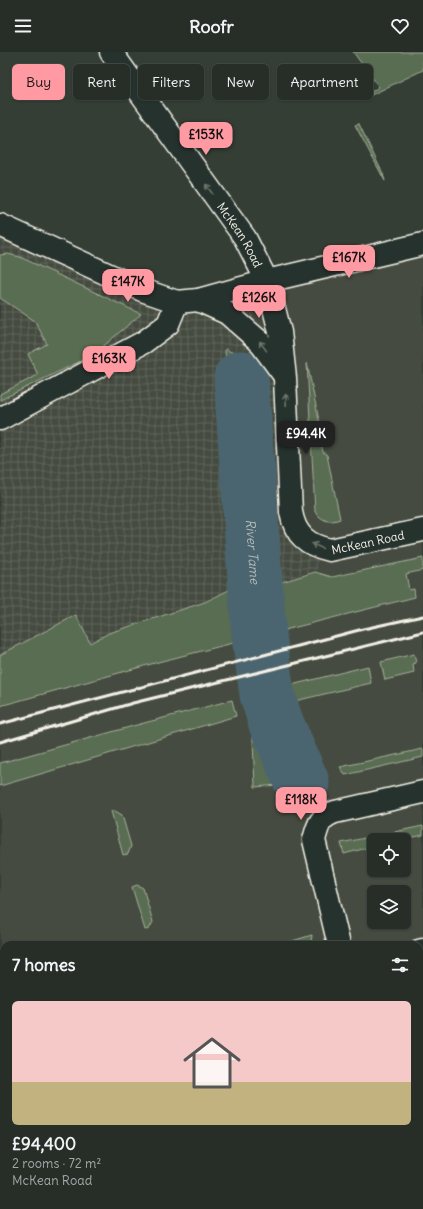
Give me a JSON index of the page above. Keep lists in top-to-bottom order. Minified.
{"streets":{"street":["McKean Road"]},"one_way":["McKean Road"],"water":["River Tame"],"page":{"header":"Roofr","chip":["Buy","Rent","Filters","New","Apartment"],"price":["£153K","£167K","£147K","£126K","£163K","£94.4K","£118K"],"heading":"7 homes","list":[{"name":"£94,400","note":"2 rooms · 72 m² · McKean Road"}]}}
